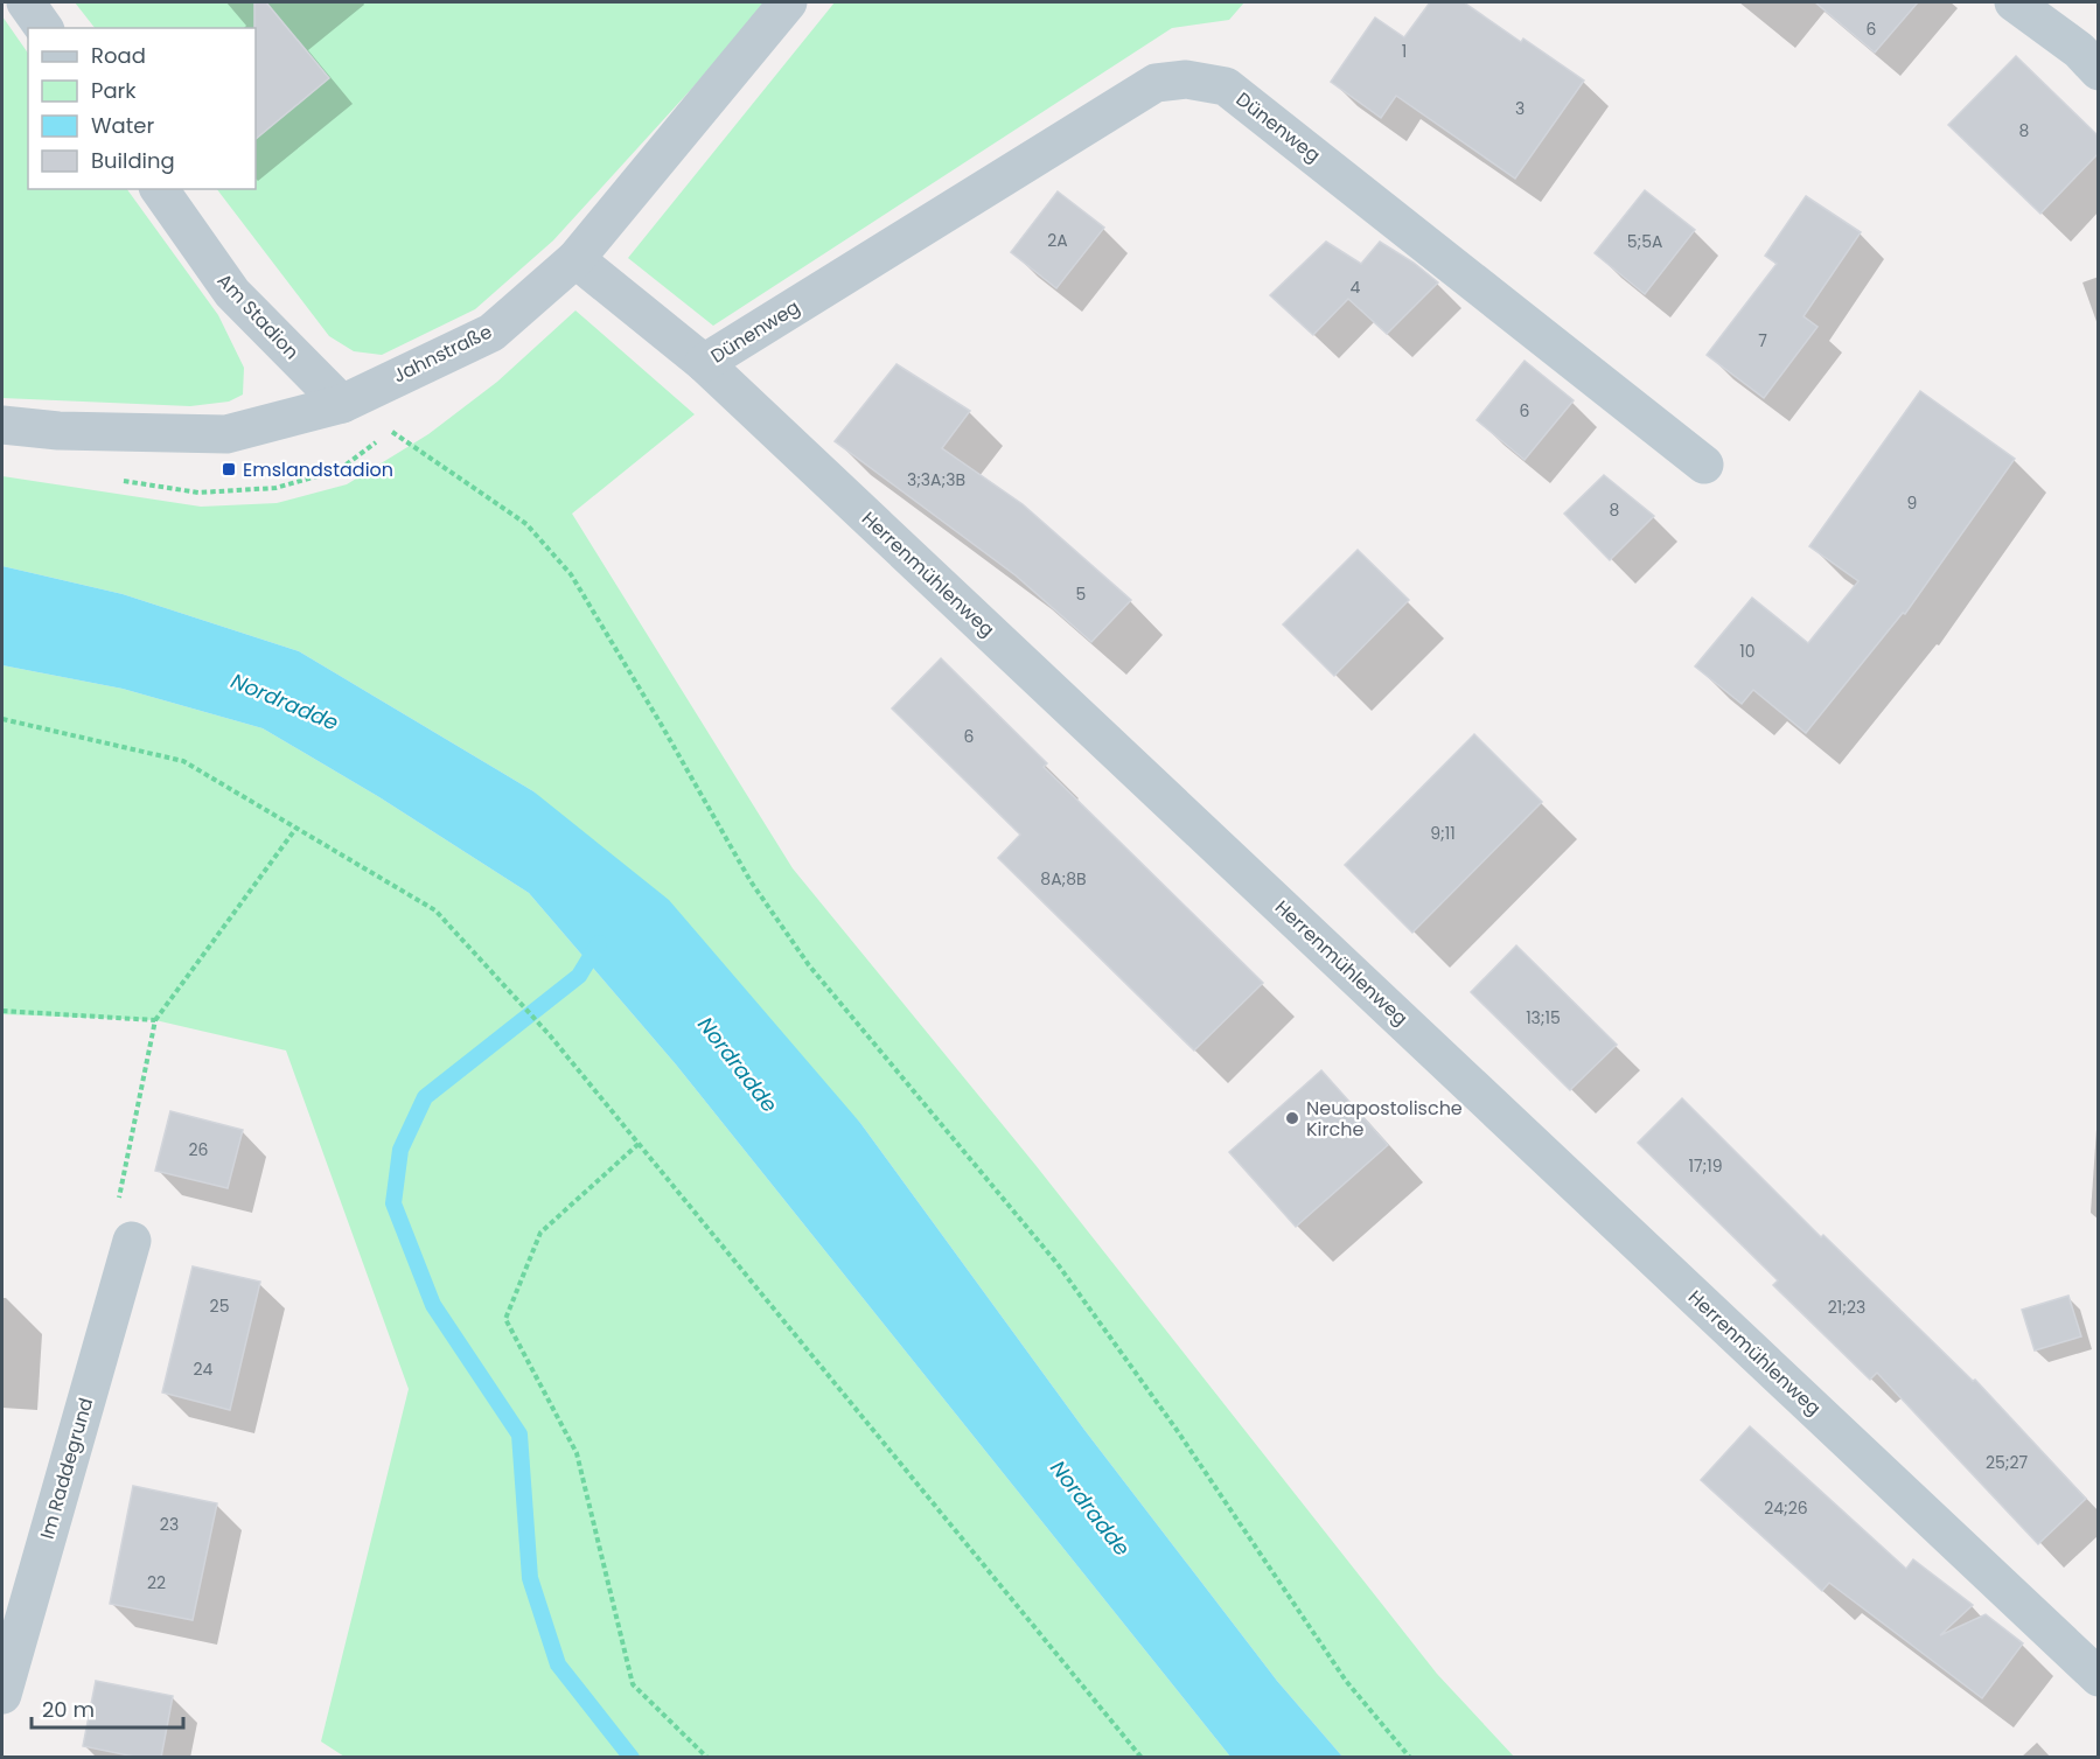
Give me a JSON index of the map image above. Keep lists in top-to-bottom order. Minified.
{"streets":{"street":["Dünenweg","Am Stadion","Jahnstraße","Herrenmühlenweg","Im Raddegrund"]},"crossings":[["Dünenweg","Herrenmühlenweg"],["Am Stadion","Jahnstraße"],["Jahnstraße","Herrenmühlenweg"]],"water":["Nordradde"],"places":{"transit":["Emslandstadion"],"other":["Neuapostolische Kirche"]},"house_numbers":["6","1","3","8","2A","5;5A","4","7","6","3;3A;3B","9","8","5","10","6","9;11","8A;8B","13;15","26","17;19","25","21;23","24","25;27","24;26","23","22"],"legend":["Road","Park","Water","Building"],"scale_bar":"20 m"}
